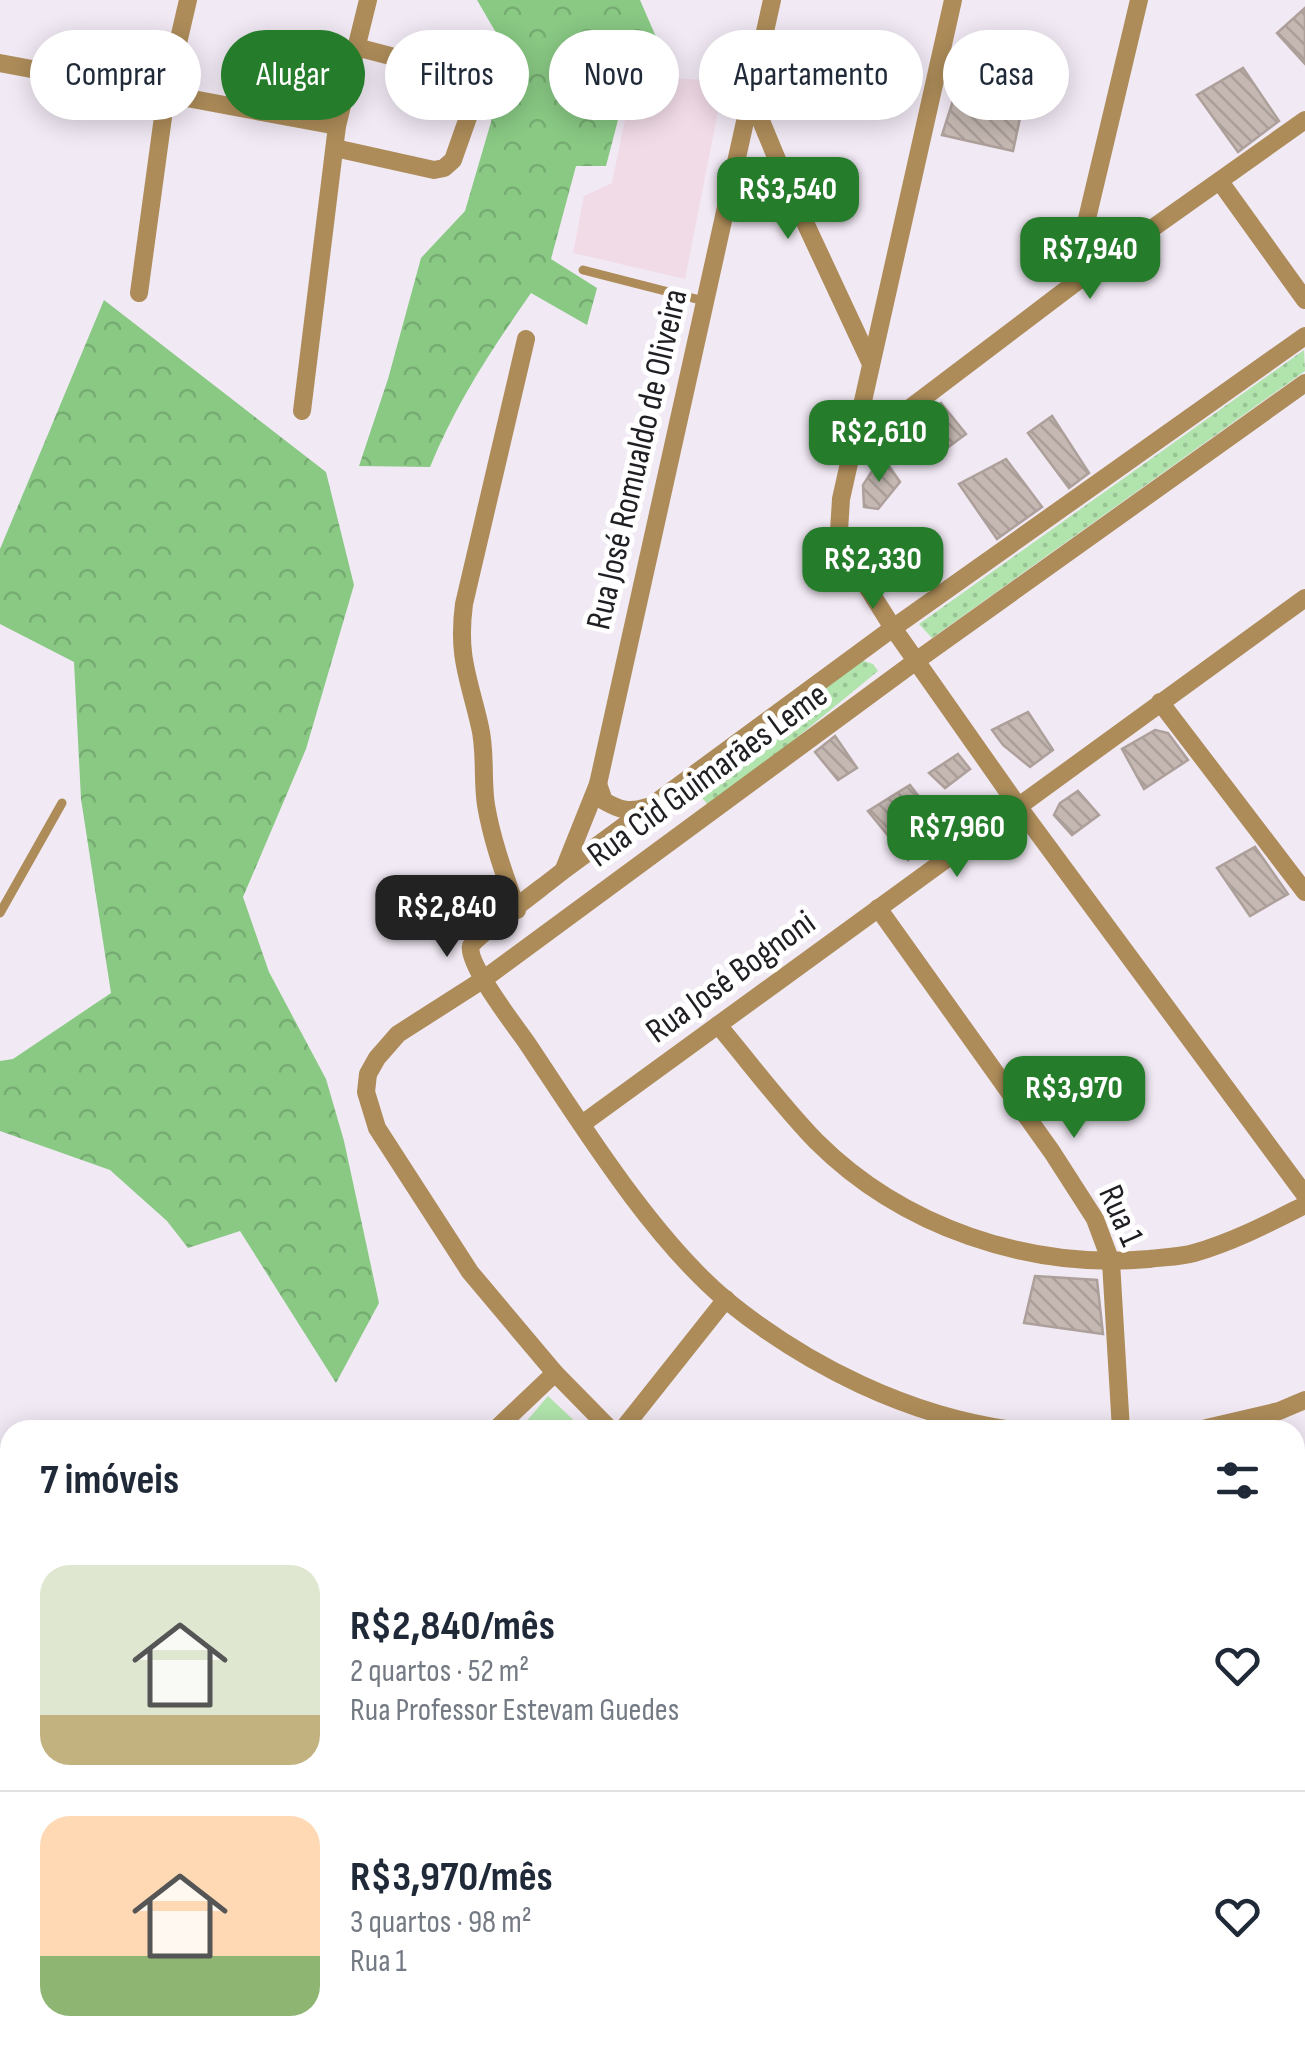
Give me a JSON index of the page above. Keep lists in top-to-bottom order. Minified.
{"streets":{"street":["Rua José Romualdo de Oliveira","Rua Cid Guimarães Leme","Rua José Bognoni","Rua 1"]},"crossings":[["Rua José Romualdo de Oliveira","Rua Cid Guimarães Leme"],["Rua José Bognoni","Rua 1"]],"page":{"chip":["Comprar","Alugar","Filtros","Novo","Apartamento","Casa"],"price":["R$3,540","R$7,940","R$2,610","R$2,330","R$7,960","R$2,840","R$3,970"],"heading":"7 imóveis","list":[{"name":"R$2,840/mês","note":"2 quartos · 52 m² · Rua Professor Estevam Guedes"},{"name":"R$3,970/mês","note":"3 quartos · 98 m² · Rua 1"}]}}
